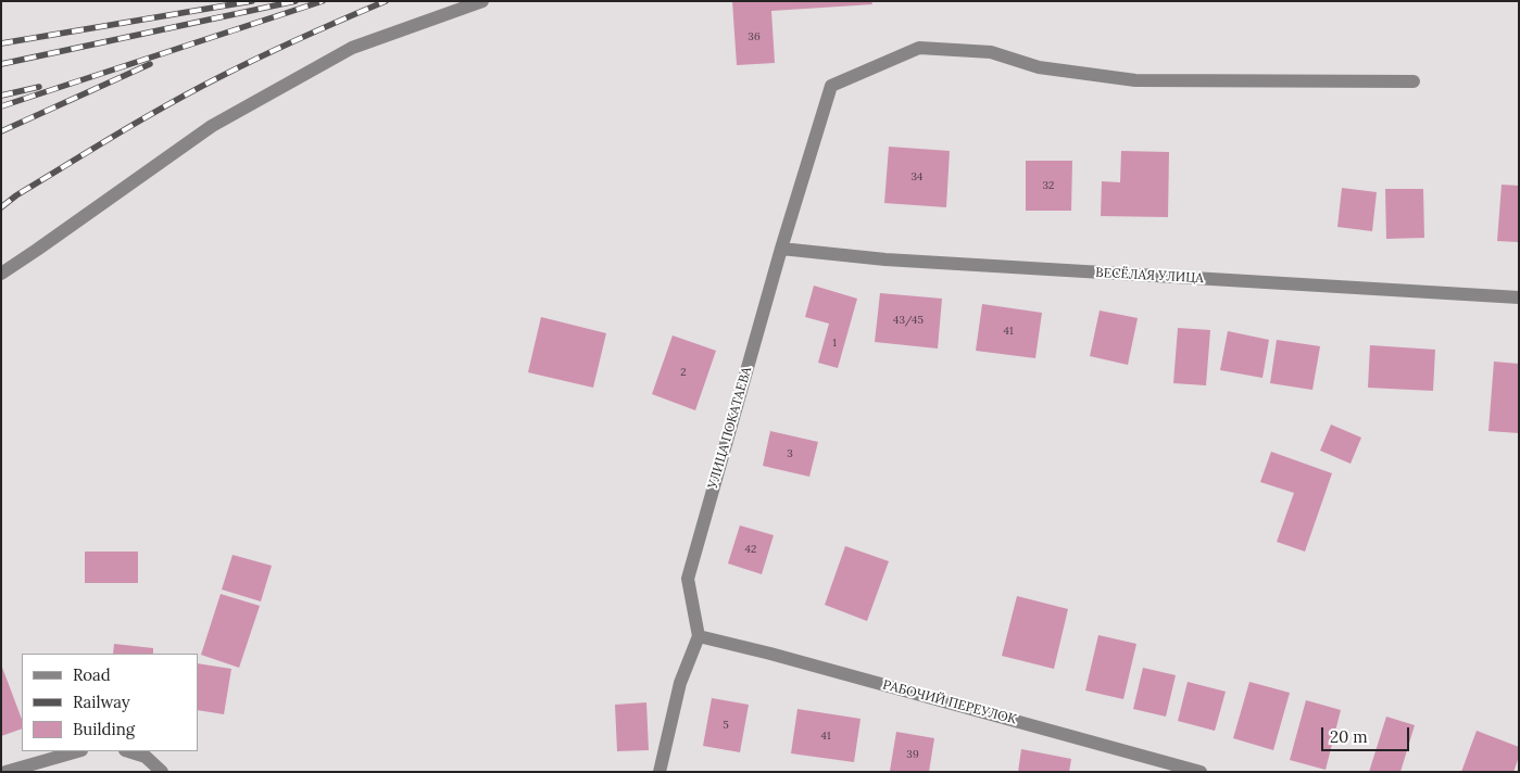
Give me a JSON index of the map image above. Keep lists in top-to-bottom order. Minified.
{"streets":{"street":["ВЕСЁЛАЯ УЛИЦА","УЛИЦА ПОКАТАЕВА","РАБОЧИЙ ПЕРЕУЛОК"]},"crossings":[["ВЕСЁЛАЯ УЛИЦА","УЛИЦА ПОКАТАЕВА"],["УЛИЦА ПОКАТАЕВА","РАБОЧИЙ ПЕРЕУЛОК"]],"house_numbers":["36","34","32","43/45","41","1","2","3","42","5","41","39"],"legend":["Road","Railway","Building"],"scale_bar":"20 m"}
